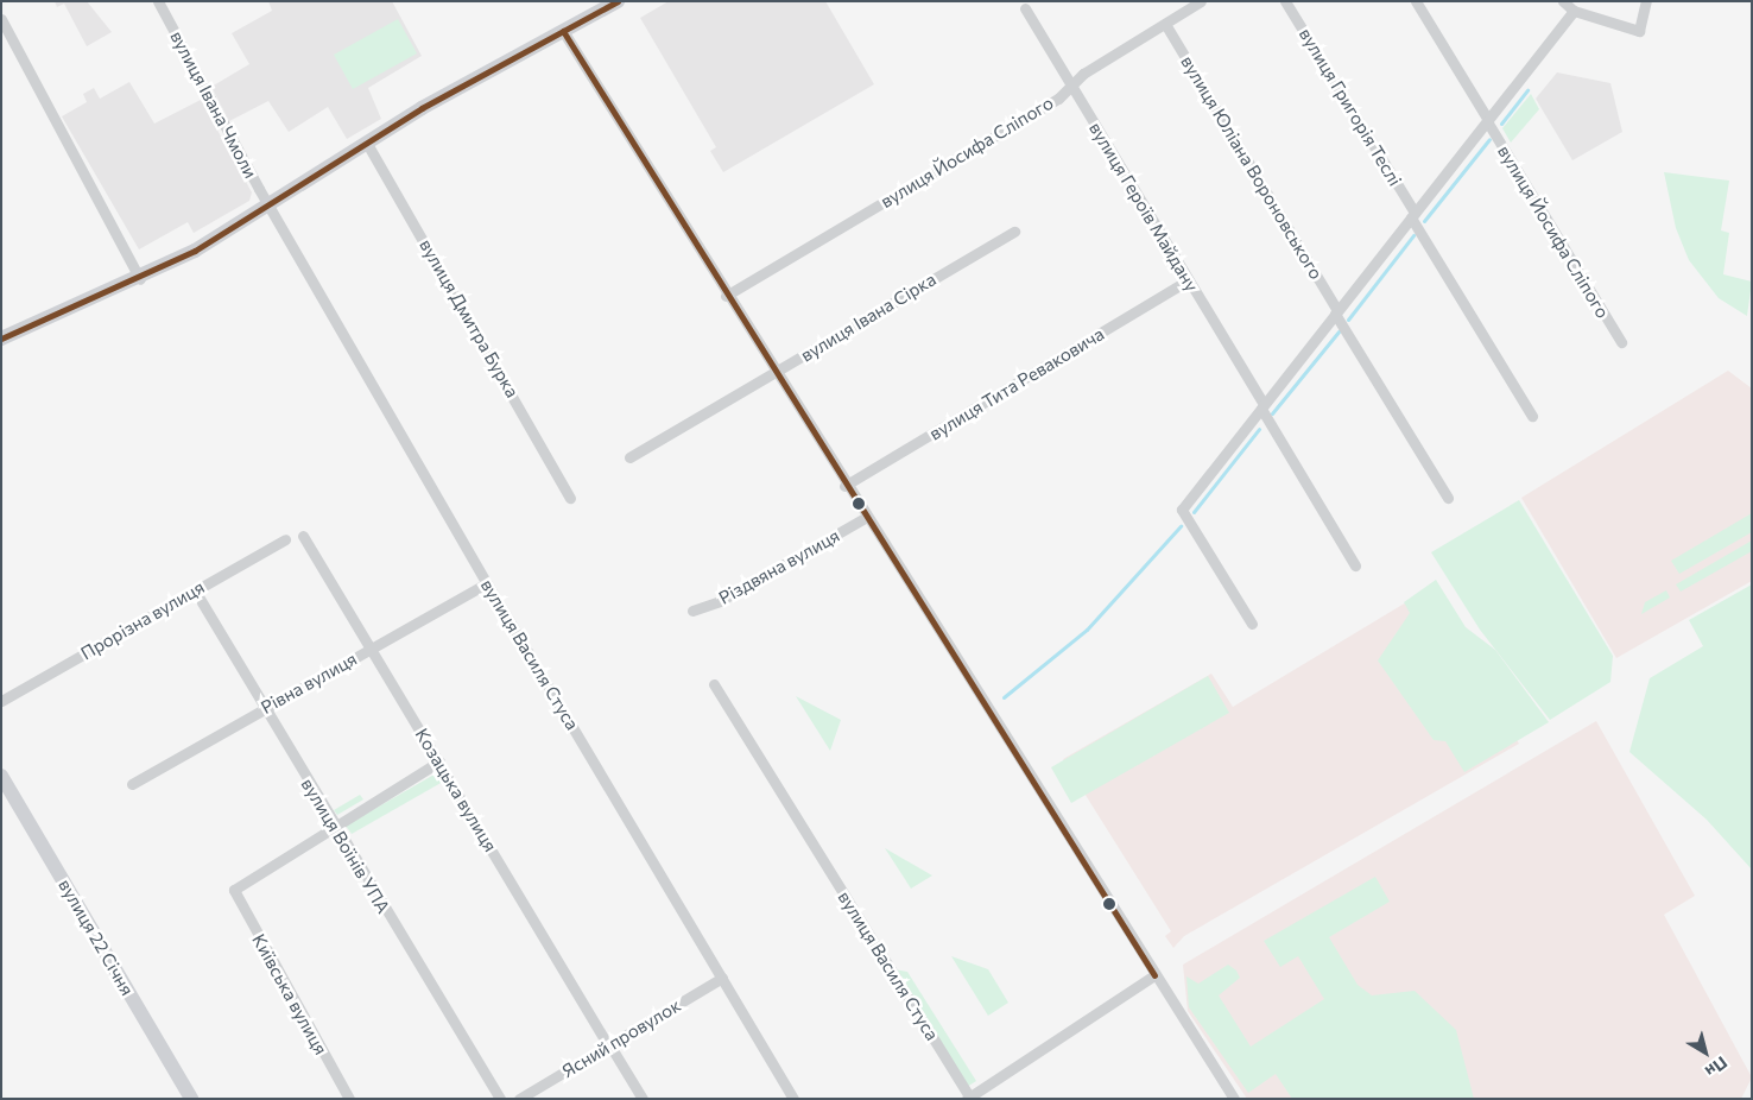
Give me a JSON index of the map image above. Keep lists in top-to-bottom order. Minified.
{"streets":{"main road":["вулиця 22 Січня"],"street":["вулиця Івана Чмоли","вулиця Григорія Теслі","вулиця Йосифа Сліпого","вулиця Юліана Вороновського","вулиця Героїв Майдану","вулиця Івана Сірка","вулиця Дмитра Бурка","вулиця Тита Реваковича","Різдвяна вулиця","Прорізна вулиця","вулиця Василя Стуса","Рівна вулиця","Козацька вулиця","вулиця Воїнів УПА","Київська вулиця","Ясний провулок"]},"crossings":[["вулиця Івана Чмоли","вулиця Василя Стуса"],["вулиця Йосифа Сліпого","вулиця Юліана Вороновського"],["вулиця Йосифа Сліпого","вулиця Героїв Майдану"],["вулиця Героїв Майдану","вулиця Тита Реваковича"],["Прорізна вулиця","вулиця Воїнів УПА"],["вулиця Василя Стуса","Рівна вулиця"],["вулиця Василя Стуса","Ясний провулок"],["Рівна вулиця","Козацька вулиця"],["Рівна вулиця","вулиця Воїнів УПА"],["Козацька вулиця","Ясний провулок"],["вулиця Воїнів УПА","Київська вулиця"]],"north":"bottom right"}
